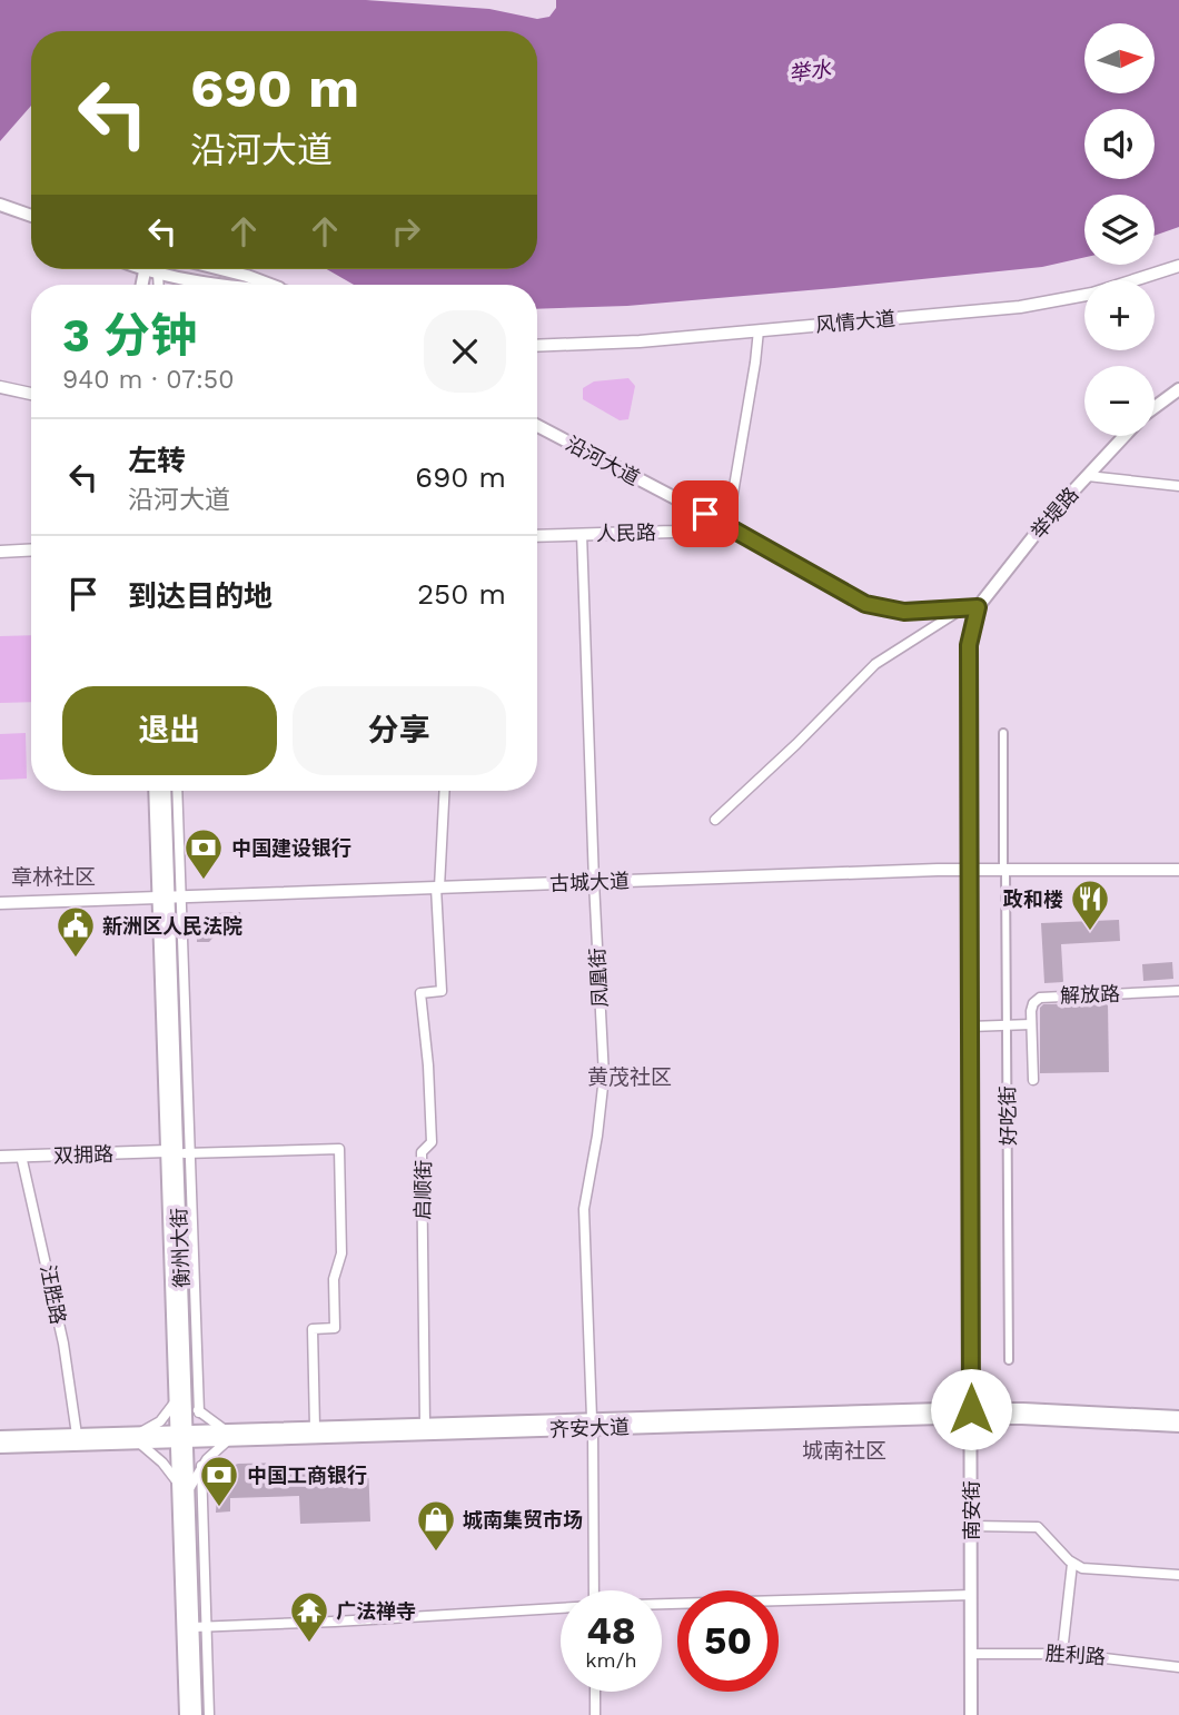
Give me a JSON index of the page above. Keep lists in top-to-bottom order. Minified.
{"streets":{"main road":["沿河大道","举堤路","衡州大街","齐安大道","南安街"],"street":["风情大道","人民路","古城大道","凤凰街","解放路","好吃街","双拥路","启顺街","汪胜路","胜利路"]},"crossings":[["沿河大道","举堤路"],["沿河大道","人民路"],["沿河大道","南安街"],["举堤路","南安街"],["人民路","凤凰街"],["古城大道","凤凰街"],["古城大道","好吃街"],["古城大道","启顺街"],["古城大道","衡州大街"],["古城大道","南安街"],["凤凰街","齐安大道"],["双拥路","衡州大街"],["双拥路","汪胜路"],["双拥路","齐安大道"],["启顺街","齐安大道"],["衡州大街","齐安大道"],["汪胜路","齐安大道"],["齐安大道","南安街"],["南安街","胜利路"]],"districts":["章林社区","黄茂社区","城南社区"],"water":["举水"],"places":{"bank":["中国建设银行","中国工商银行"],"restaurant":["政和楼"],"public building":["新洲区人民法院"],"shop":["城南集贸市场"],"temple":["广法禅寺"]},"north":"right","page":{"map_buttons":["+","−"],"turn":["690 m","沿河大道"],"heading":["3 分钟","940 m · 07:50"],"list":[{"name":"左转","note":"沿河大道","value":"690 m"},{"name":"到达目的地","value":"250 m"}],"buttons":["退出","分享"],"speed":"48 km/h","limit":"50"}}
